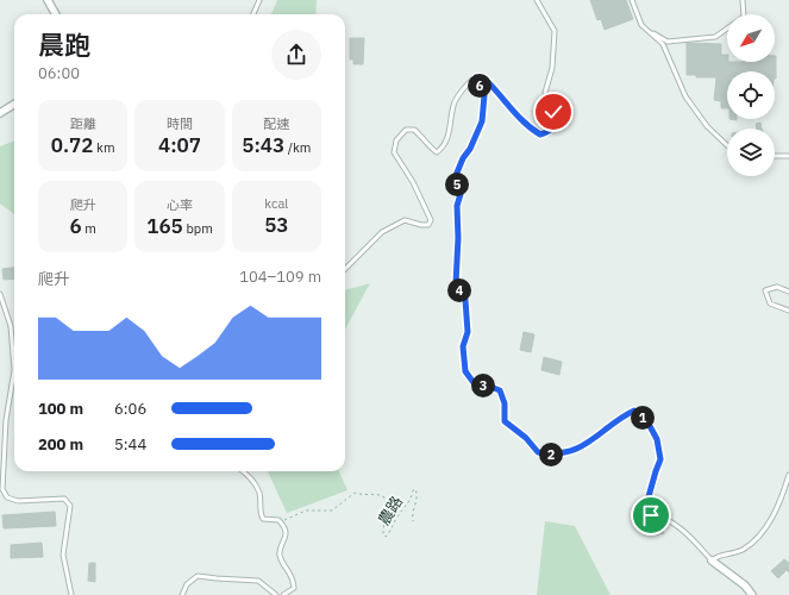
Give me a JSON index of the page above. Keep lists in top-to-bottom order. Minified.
{"streets":{"path":["農路"]},"north":"bottom left","page":{"heading":["晨跑","06:00"],"pins":["6","5","4","3","1","2"],"stats":[["距離","0.72 km"],["時間","4:07"],["配速","5:43 /km"],["爬升","6 m"],["心率","165 bpm"],["kcal","53"]],"chart":["爬升","104–109 m"],"list":[{"name":"100 m","note":"6:06"},{"name":"200 m","note":"5:44"}]}}
